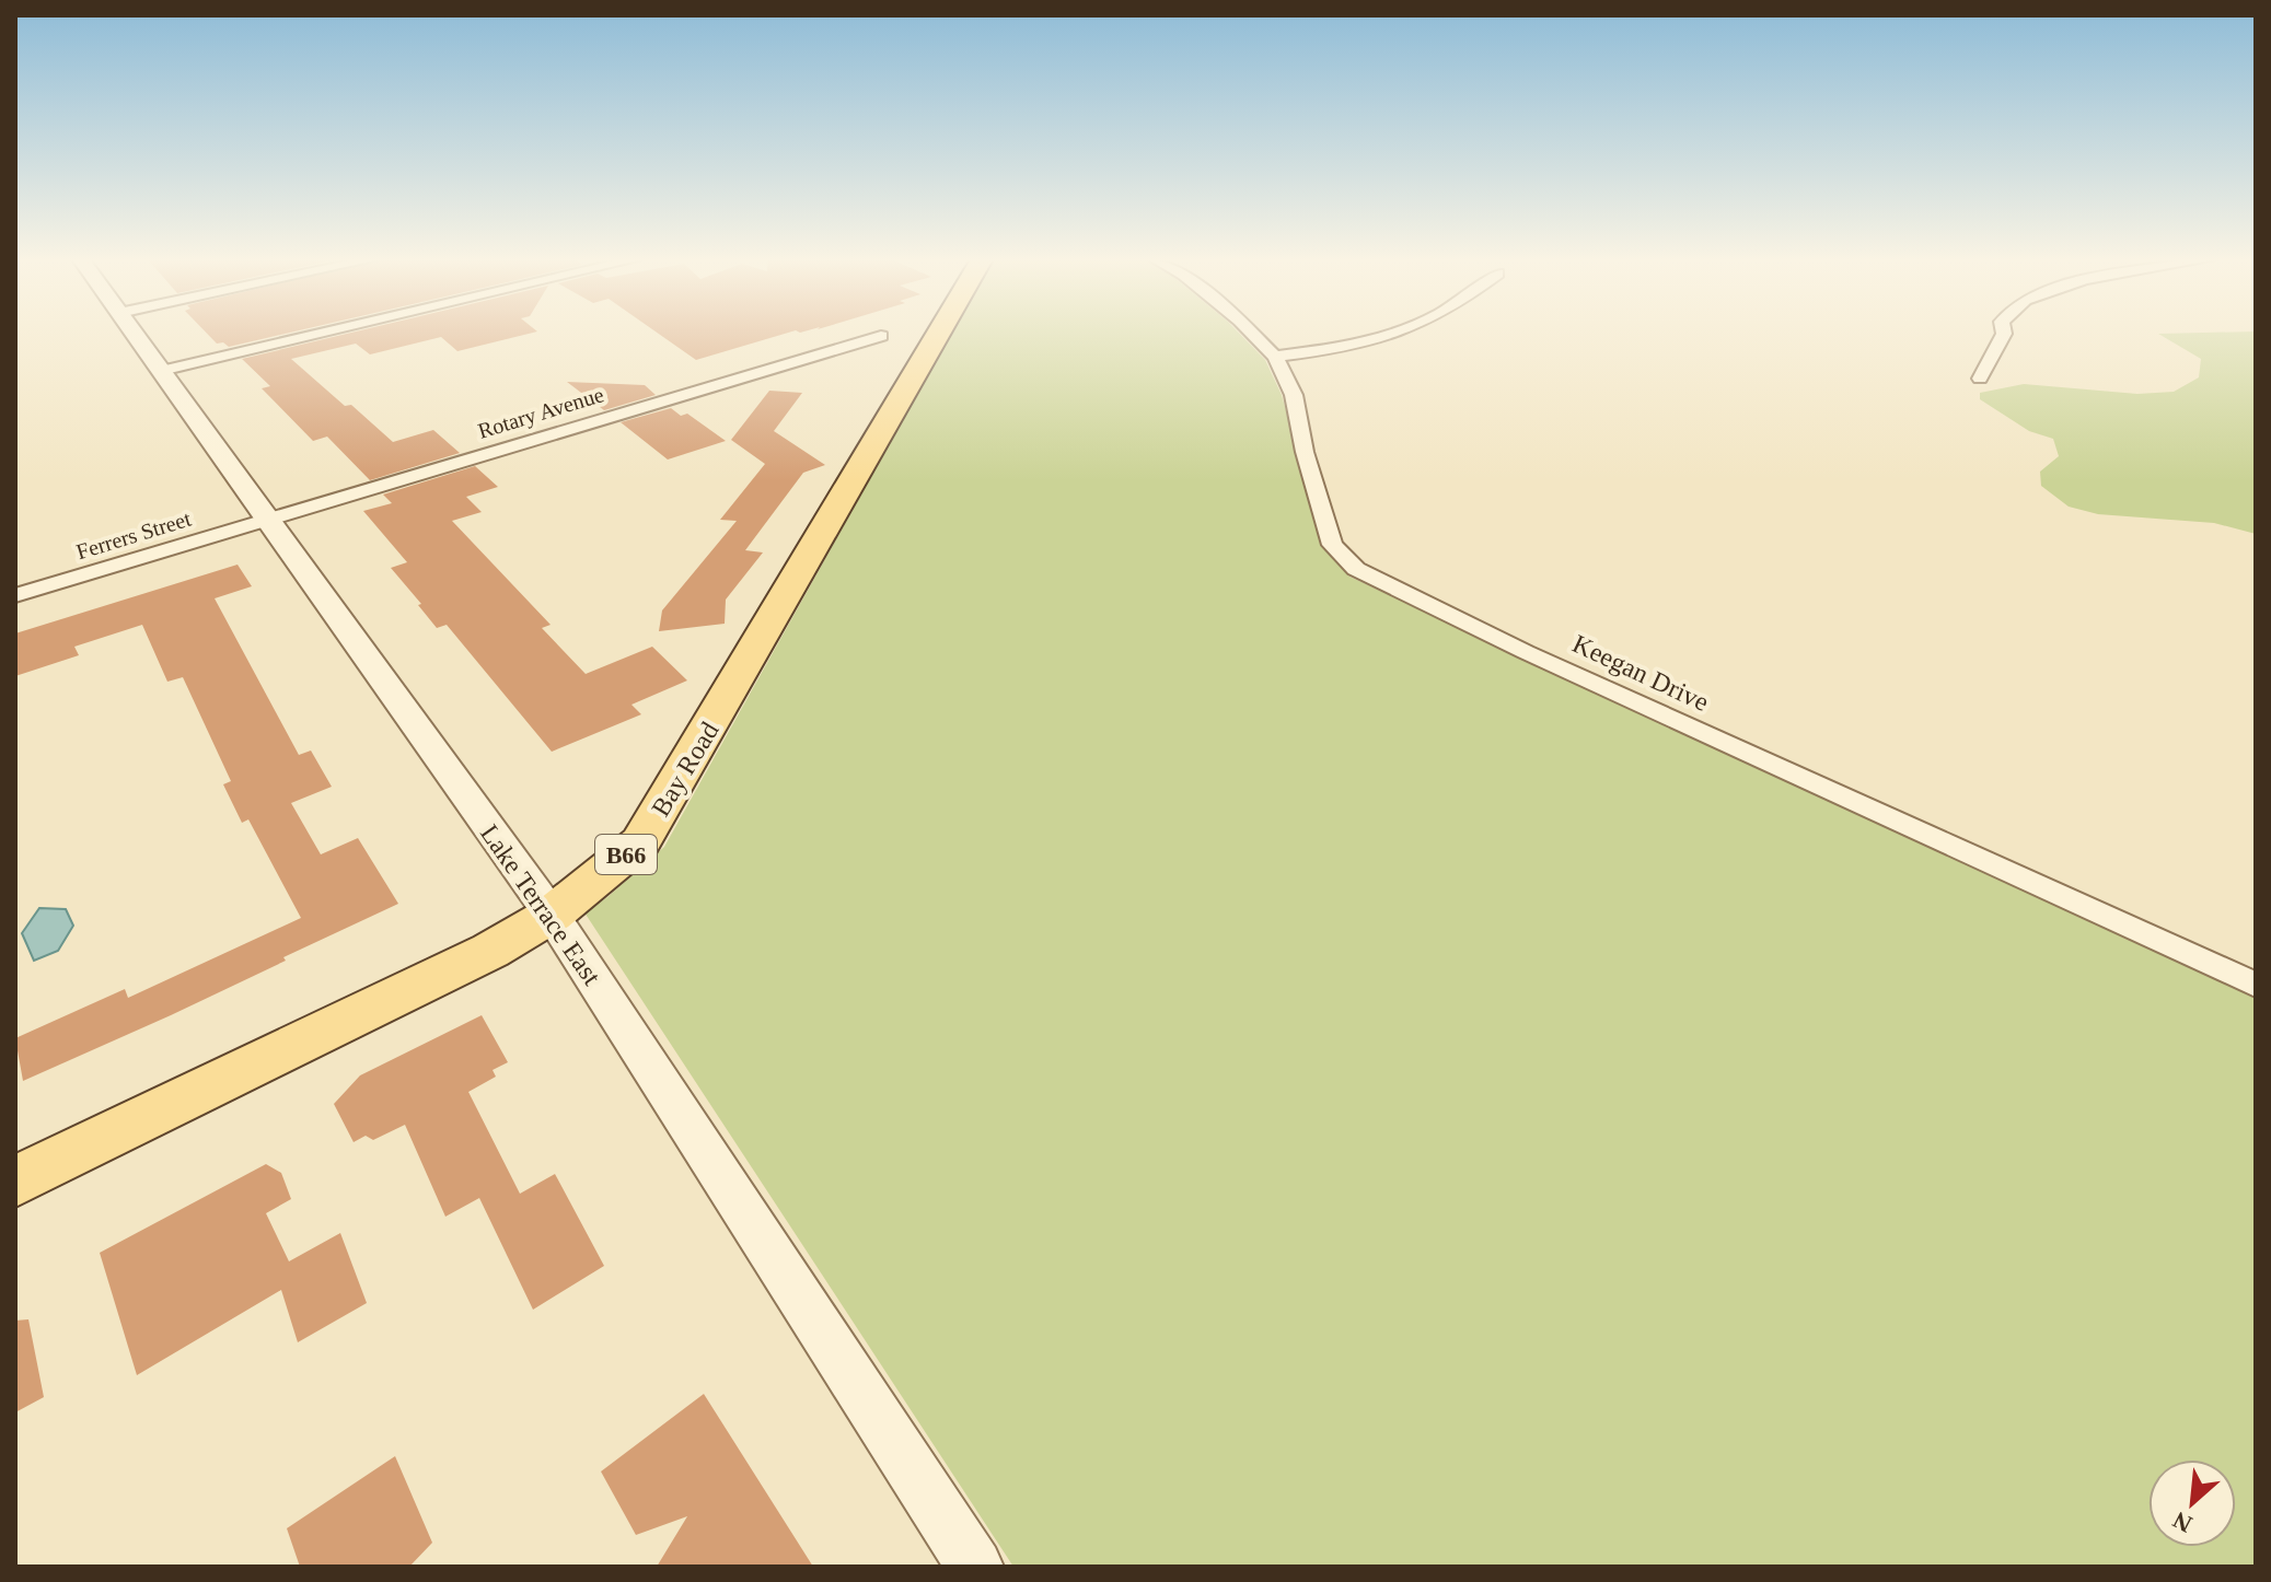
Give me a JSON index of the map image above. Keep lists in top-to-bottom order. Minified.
{"streets":{"main road":["Bay Road","B66"],"street":["Rotary Avenue","Ferrers Street","Keegan Drive","Lake Terrace East"]},"crossings":[["Rotary Avenue","Ferrers Street"],["Rotary Avenue","Lake Terrace East"],["Ferrers Street","Lake Terrace East"],["Bay Road","Lake Terrace East"]],"north":"bottom left"}
